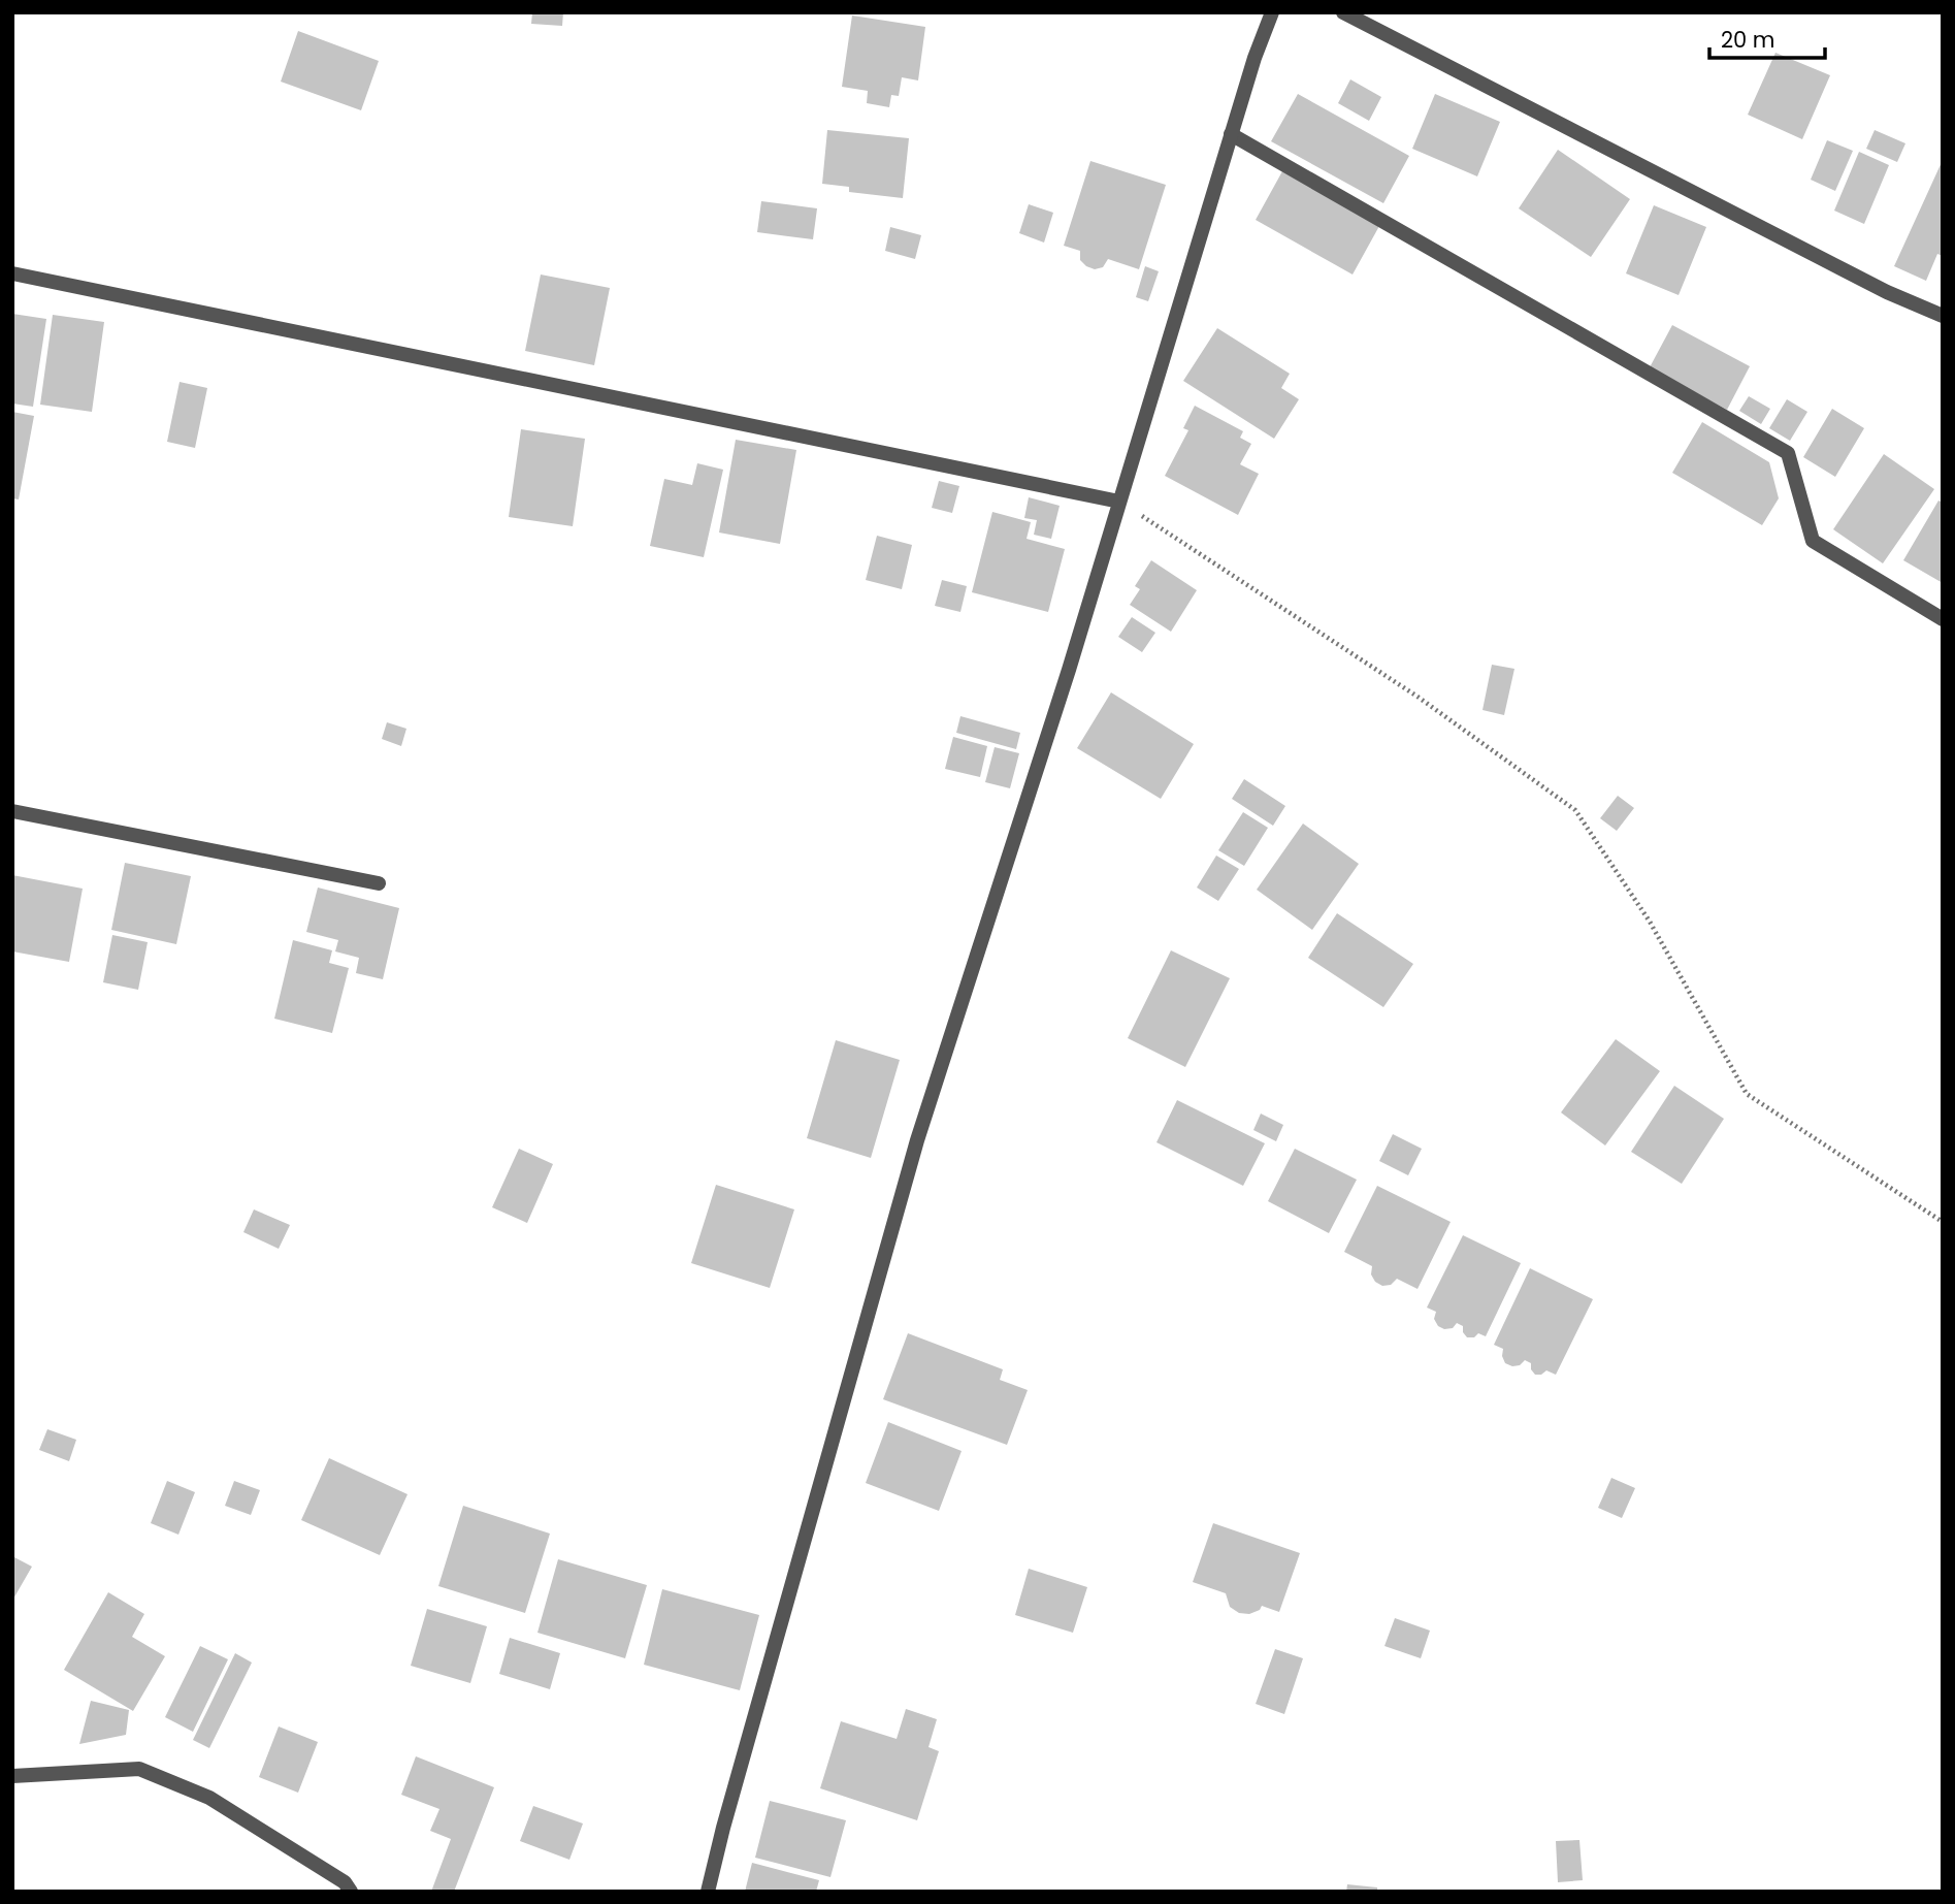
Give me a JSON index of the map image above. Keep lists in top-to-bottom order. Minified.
{"scale_bar":"20 m"}
